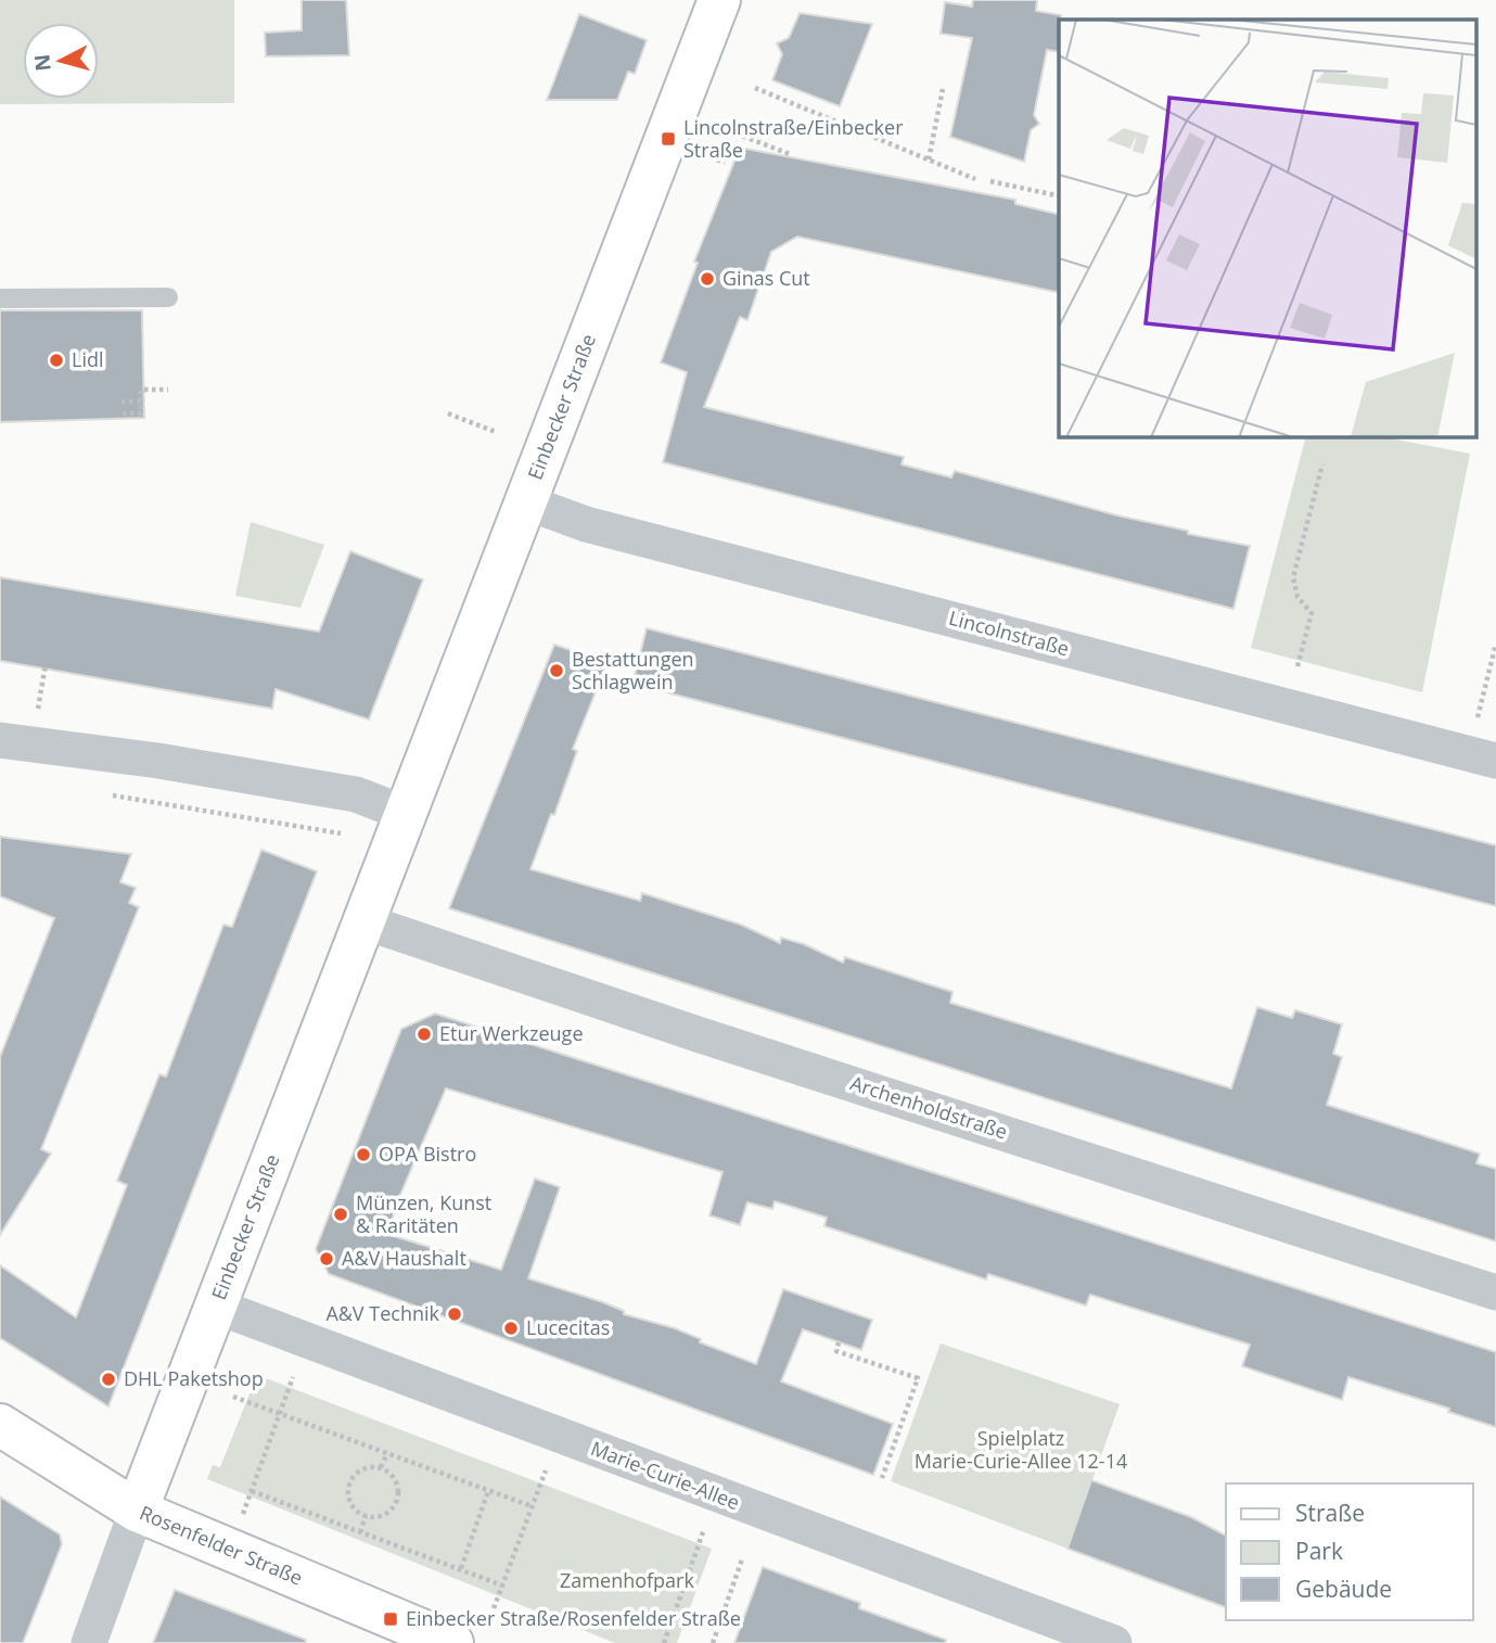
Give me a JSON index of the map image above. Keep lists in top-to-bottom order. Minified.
{"streets":{"street":["Einbecker Straße","Lincolnstraße","Archenholdstraße","Marie-Curie-Allee","Rosenfelder Straße"]},"crossings":[["Einbecker Straße","Lincolnstraße"],["Einbecker Straße","Archenholdstraße"],["Einbecker Straße","Marie-Curie-Allee"],["Einbecker Straße","Rosenfelder Straße"]],"parks":["Spielplatz Marie-Curie-Allee 12-14","Zamenhofpark"],"places":{"transit":["Lincolnstraße/Einbecker Straße","Einbecker Straße/Rosenfelder Straße"],"other":["Ginas Cut","Lidl","Bestattungen Schlagwein","Etur Werkzeuge","OPA Bistro","Münzen, Kunst & Raritäten","A&V Haushalt","A&V Technik","Lucecitas","DHL Paketshop"]},"legend":["Straße","Park","Gebäude"],"north":"left"}
